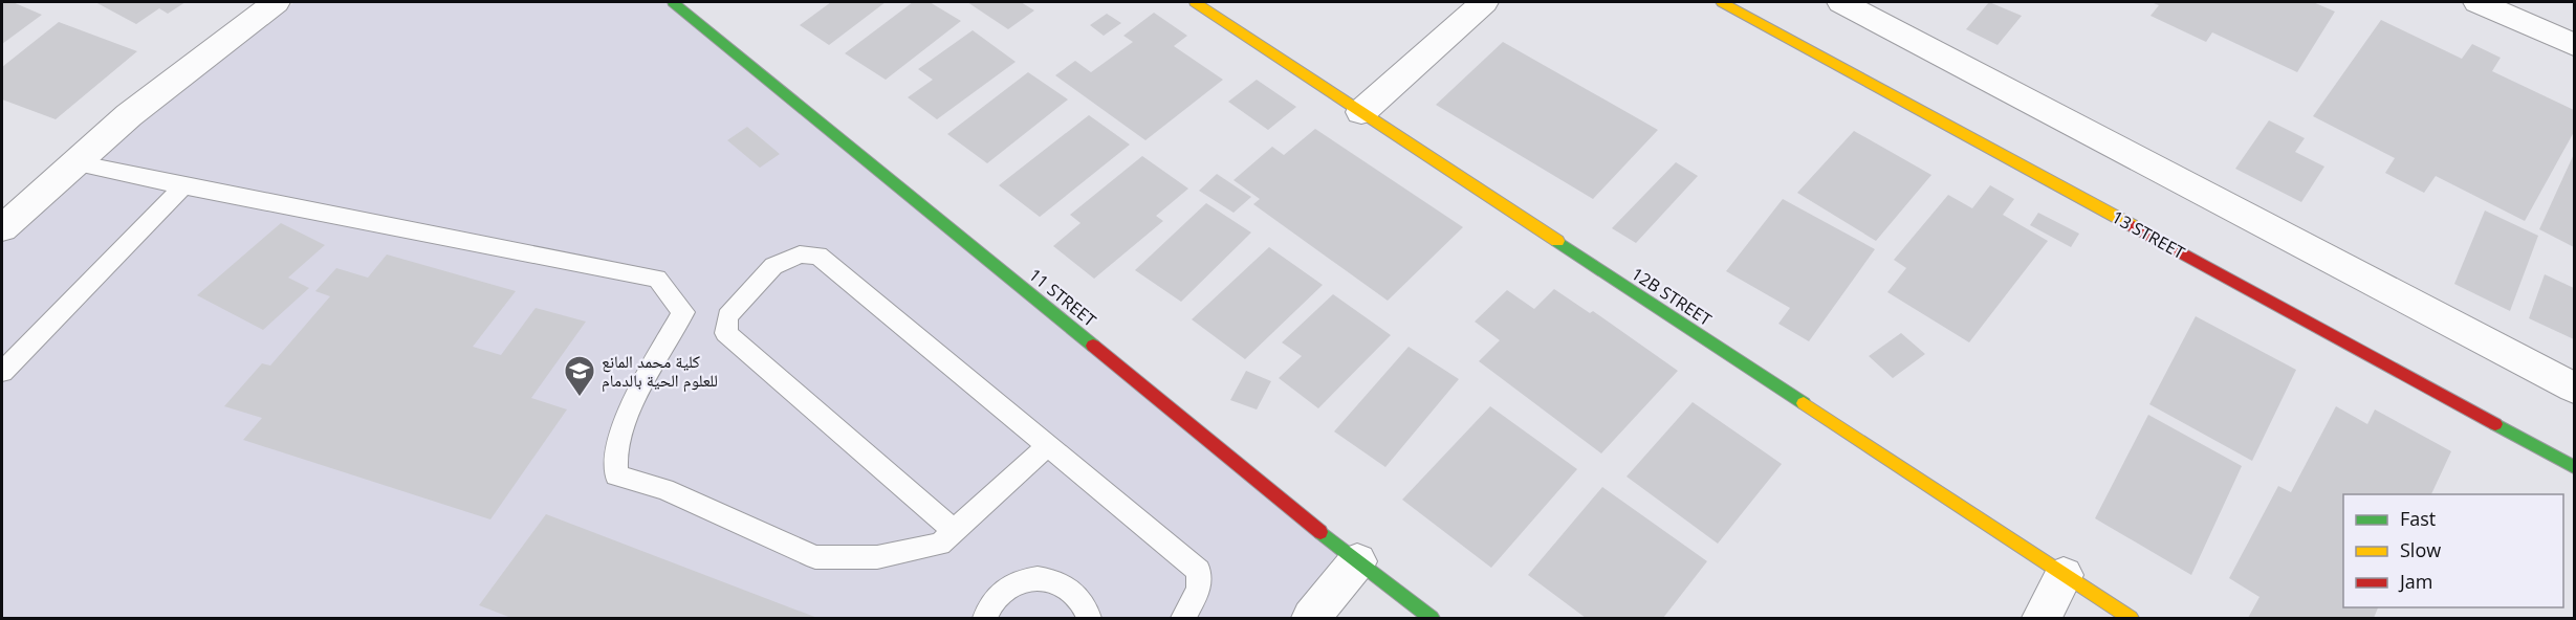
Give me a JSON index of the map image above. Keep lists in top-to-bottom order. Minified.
{"streets":{"street":["13 STREET","12B STREET","11 STREET"]},"places":{"school or university":["كلية محمد المانع للعلوم الحية بالدمام"]},"legend":["Fast","Slow","Jam"]}
